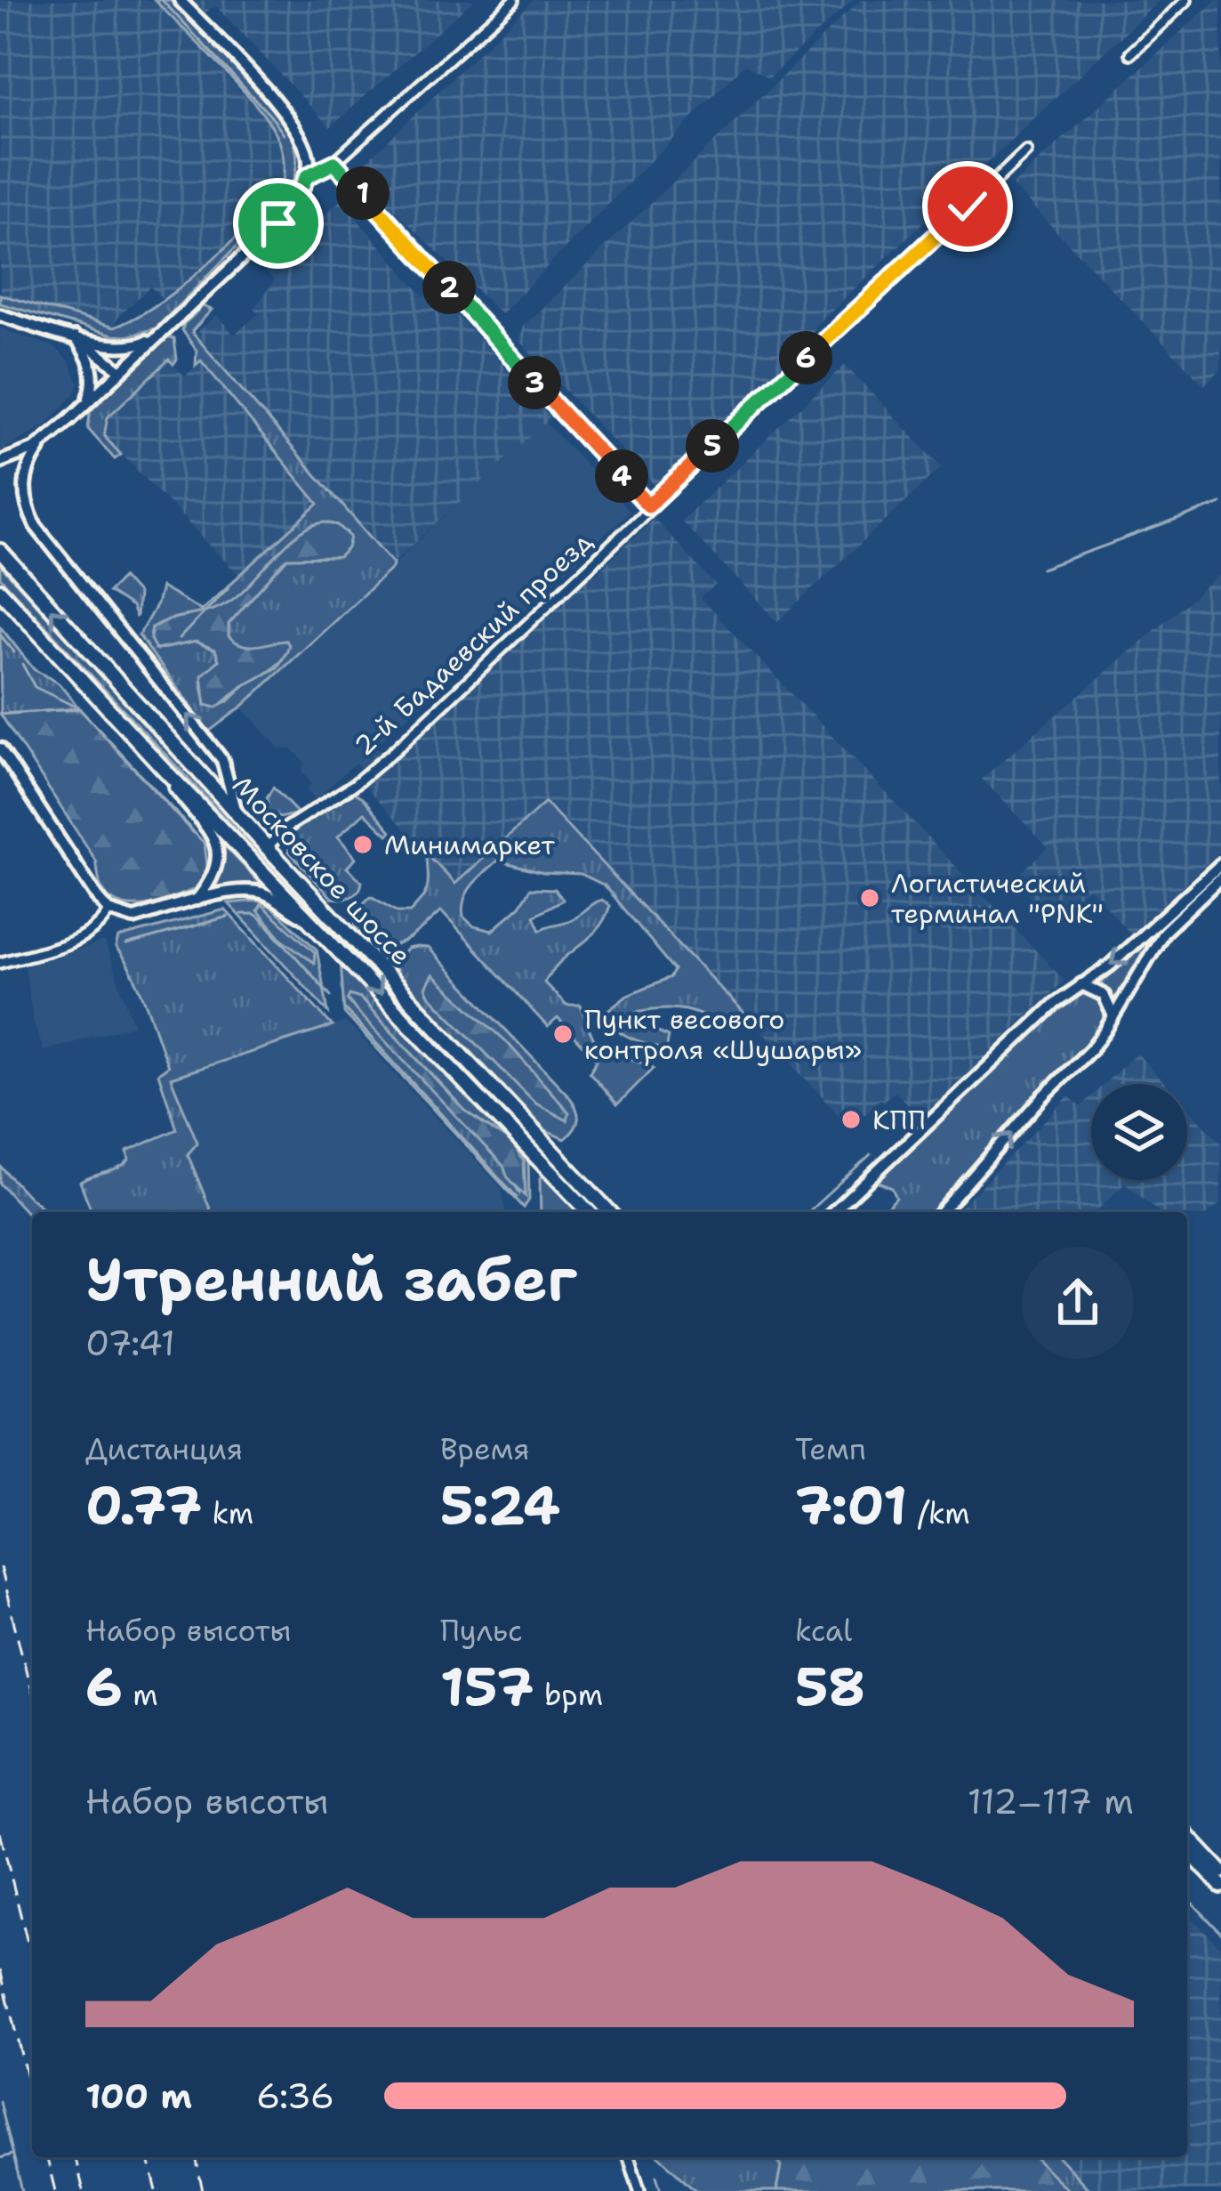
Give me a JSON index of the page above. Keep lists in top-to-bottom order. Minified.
{"streets":{"highway":["Московское шоссе"],"street":["2-й Бадаевский проезд"]},"crossings":[["2-й Бадаевский проезд","Московское шоссе"]],"places":["Минимаркет","Логистический терминал \"PNK\"","Пункт весового контроля «Шушары»","КПП"],"page":{"pins":["1","2","6","3","5","4"],"heading":["Утренний забег","07:41"],"stats":[["Дистанция","0.77 km"],["Время","5:24"],["Темп","7:01 /km"],["Набор высоты","6 m"],["Пульс","157 bpm"],["kcal","58"]],"chart":["Набор высоты","112–117 m"],"list":[{"name":"100 m","note":"6:36"}]}}
